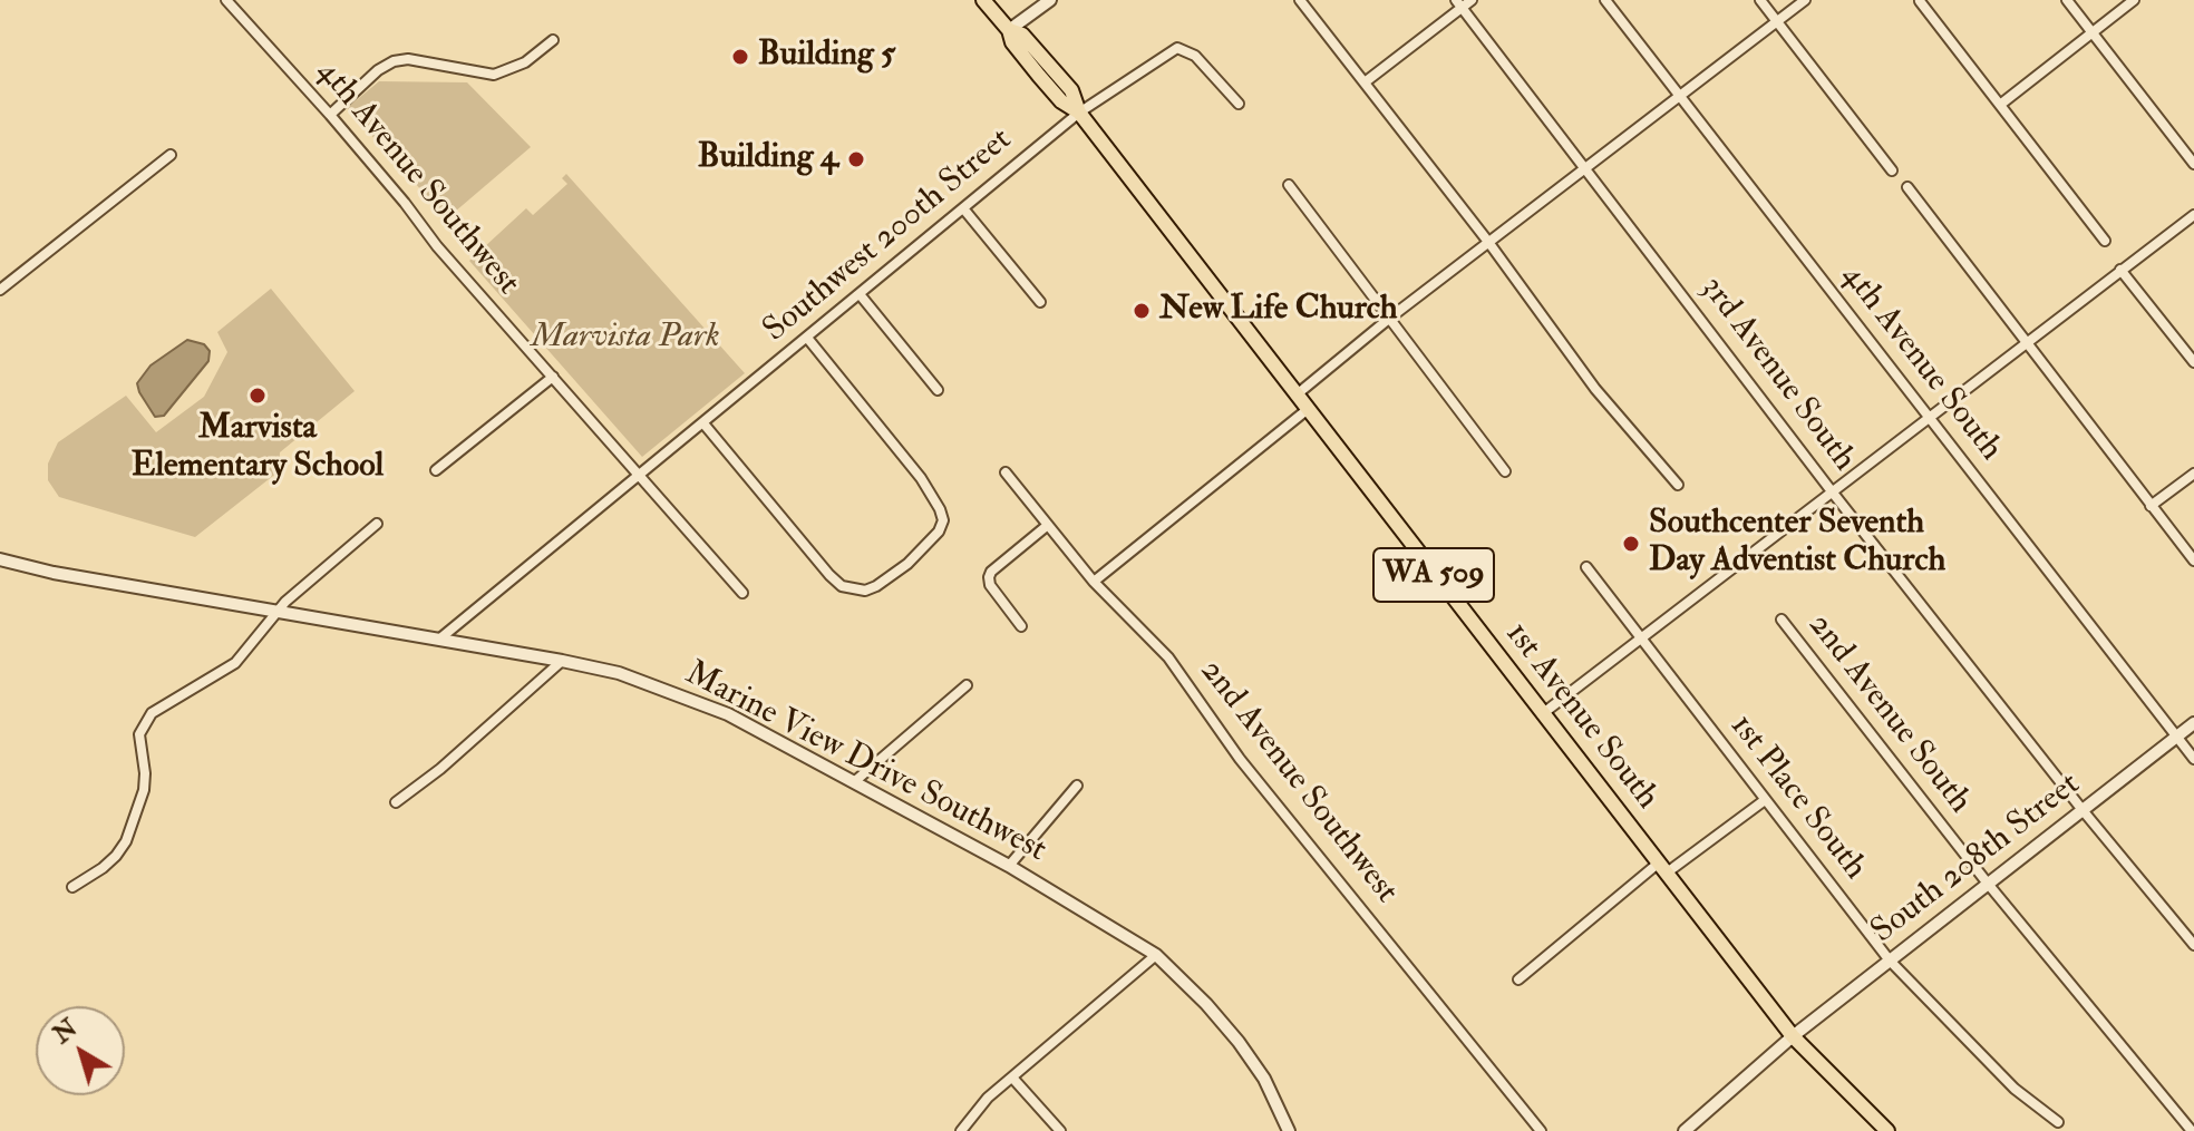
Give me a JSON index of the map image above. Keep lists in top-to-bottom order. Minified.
{"streets":{"main road":["WA 509","1st Avenue South"],"street":["4th Avenue Southwest","Southwest 200th Street","4th Avenue South","3rd Avenue South","2nd Avenue South","Marine View Drive Southwest","2nd Avenue Southwest","1st Place South","South 208th Street"]},"crossings":[["4th Avenue Southwest","Southwest 200th Street"],["Southwest 200th Street","1st Avenue South"],["Southwest 200th Street","Marine View Drive Southwest"],["4th Avenue South","South 208th Street"],["3rd Avenue South","South 208th Street"],["2nd Avenue South","South 208th Street"],["1st Avenue South","South 208th Street"],["1st Place South","South 208th Street"]],"parks":["Marvista Park"],"places":["Building 5","Building 4","New Life Church","Marvista Elementary School","Southcenter Seventh Day Adventist Church"],"north":"top left"}
